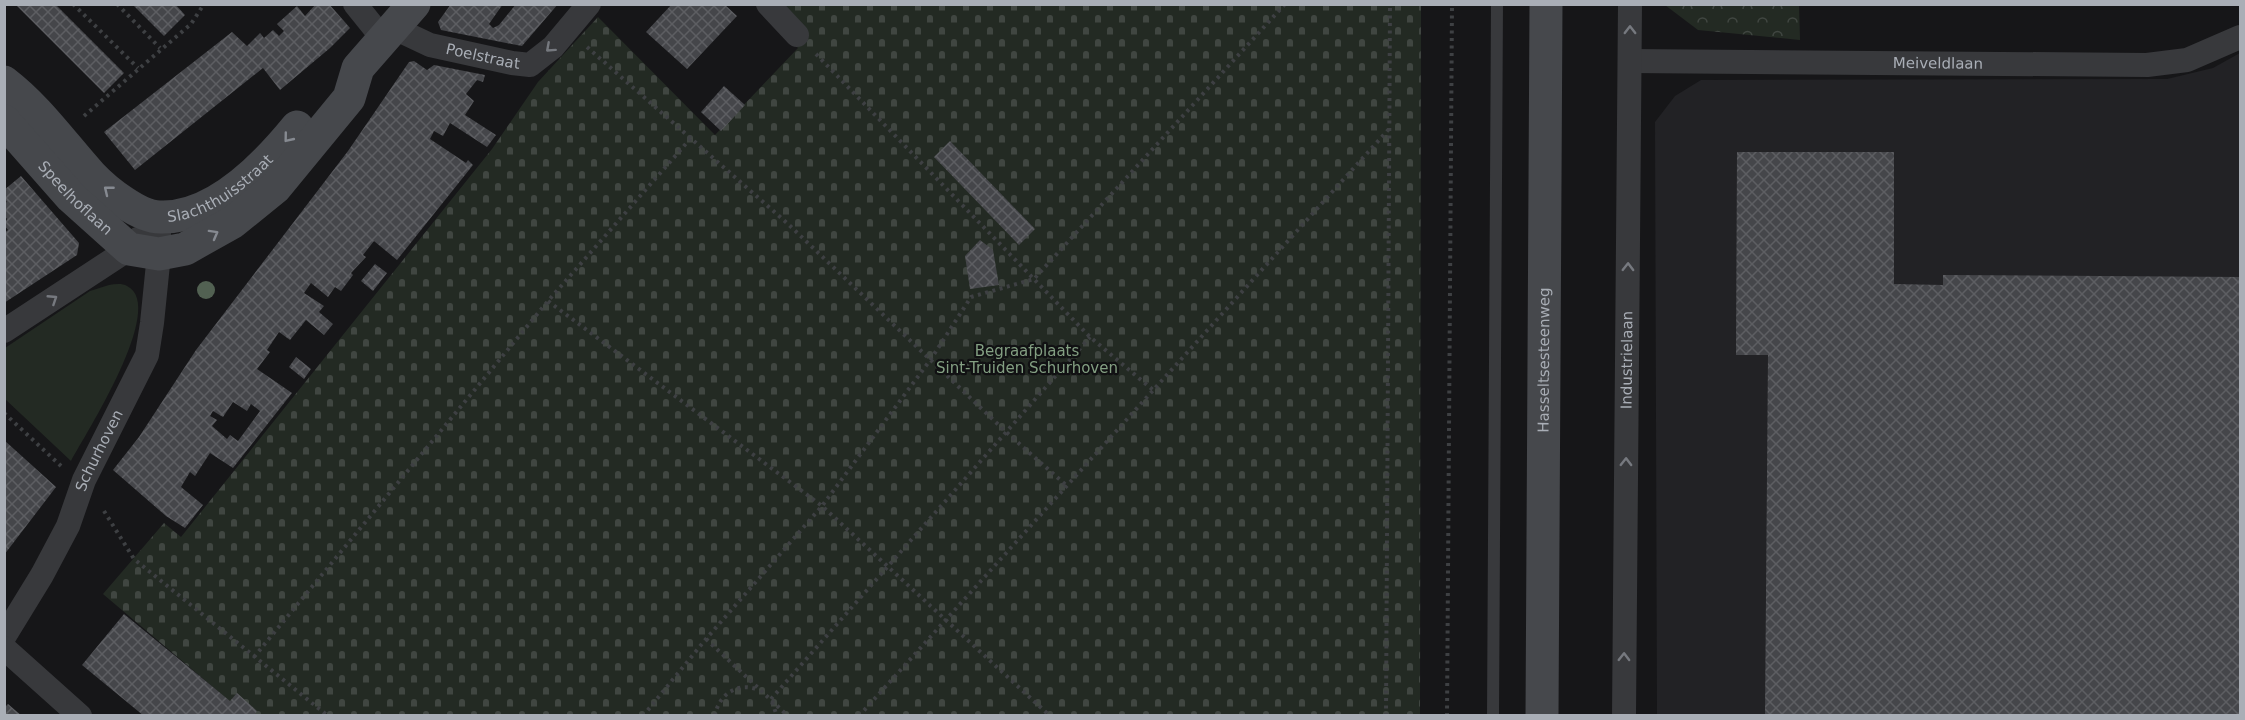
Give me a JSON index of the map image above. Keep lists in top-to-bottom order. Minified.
{"streets":{"main road":["Slachthuisstraat","Speelhoflaan","Hasseltsesteenweg"],"street":["Poelstraat","Meiveldlaan","Industrielaan","Schurhoven"]},"crossings":[["Meiveldlaan","Industrielaan"],["Slachthuisstraat","Speelhoflaan"],["Slachthuisstraat","Schurhoven"],["Speelhoflaan","Schurhoven"]],"one_way":["Poelstraat","Industrielaan"],"parks":["Begraafplaats Sint-Truiden Schurhoven"]}
